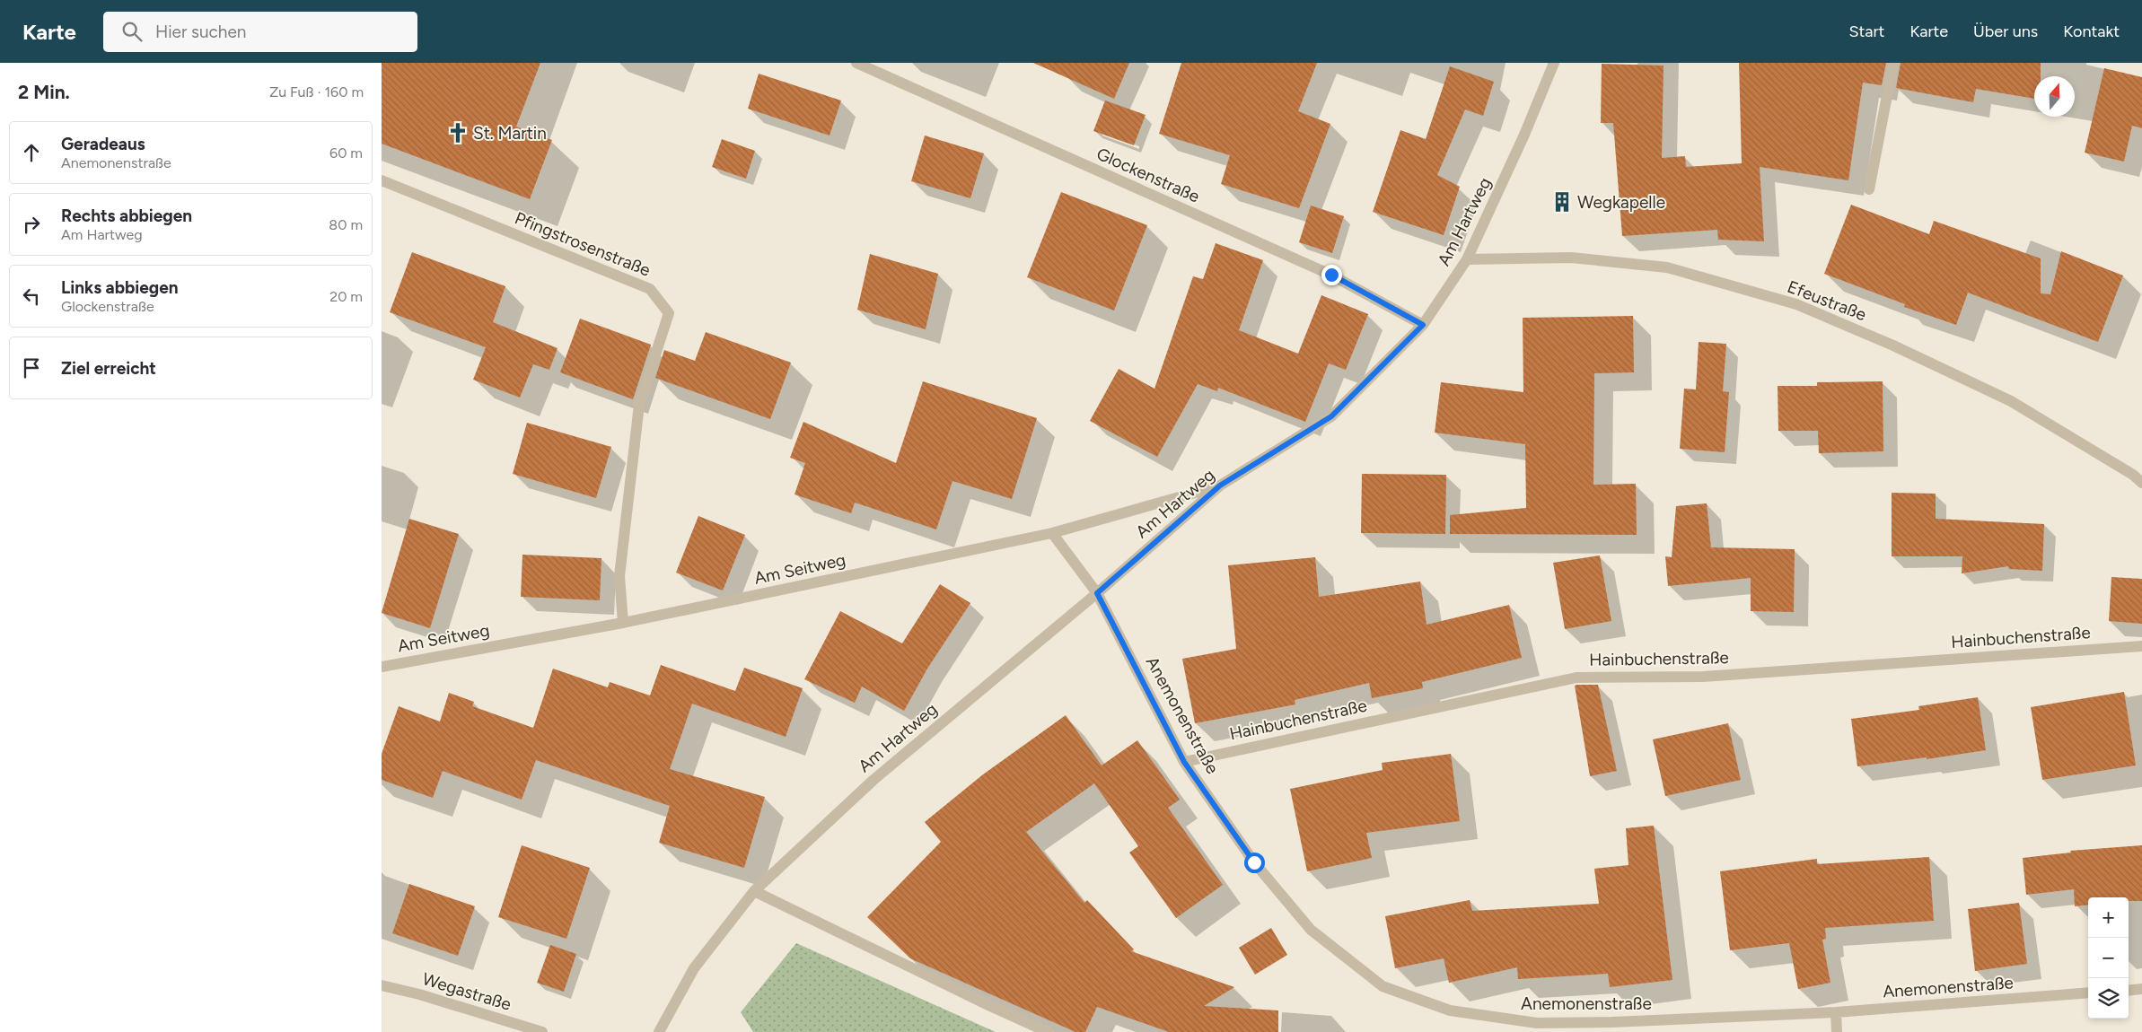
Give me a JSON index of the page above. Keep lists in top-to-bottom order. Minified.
{"streets":{"street":["Glockenstraße","Am Hartweg","Pfingstrosenstraße","Efeustraße","Am Seitweg","Hainbuchenstraße","Anemonenstraße","Wegastraße"]},"crossings":[["Glockenstraße","Am Hartweg"],["Am Hartweg","Efeustraße"],["Am Hartweg","Am Seitweg"],["Am Hartweg","Anemonenstraße"],["Pfingstrosenstraße","Am Seitweg"],["Am Seitweg","Anemonenstraße"],["Hainbuchenstraße","Anemonenstraße"]],"places":{"church":["St. Martin"],"building":["Wegkapelle"]},"north":"top","page":{"header":"Karte","search":"Hier suchen","nav":["Start","Karte","Über uns","Kontakt"],"heading":["2 Min.","Zu Fuß · 160 m"],"list":[["Geradeaus","Anemonenstraße","60 m"],["Rechts abbiegen","Am Hartweg","80 m"],["Links abbiegen","Glockenstraße","20 m"],"Ziel erreicht"],"map_buttons":["+","−"]}}
